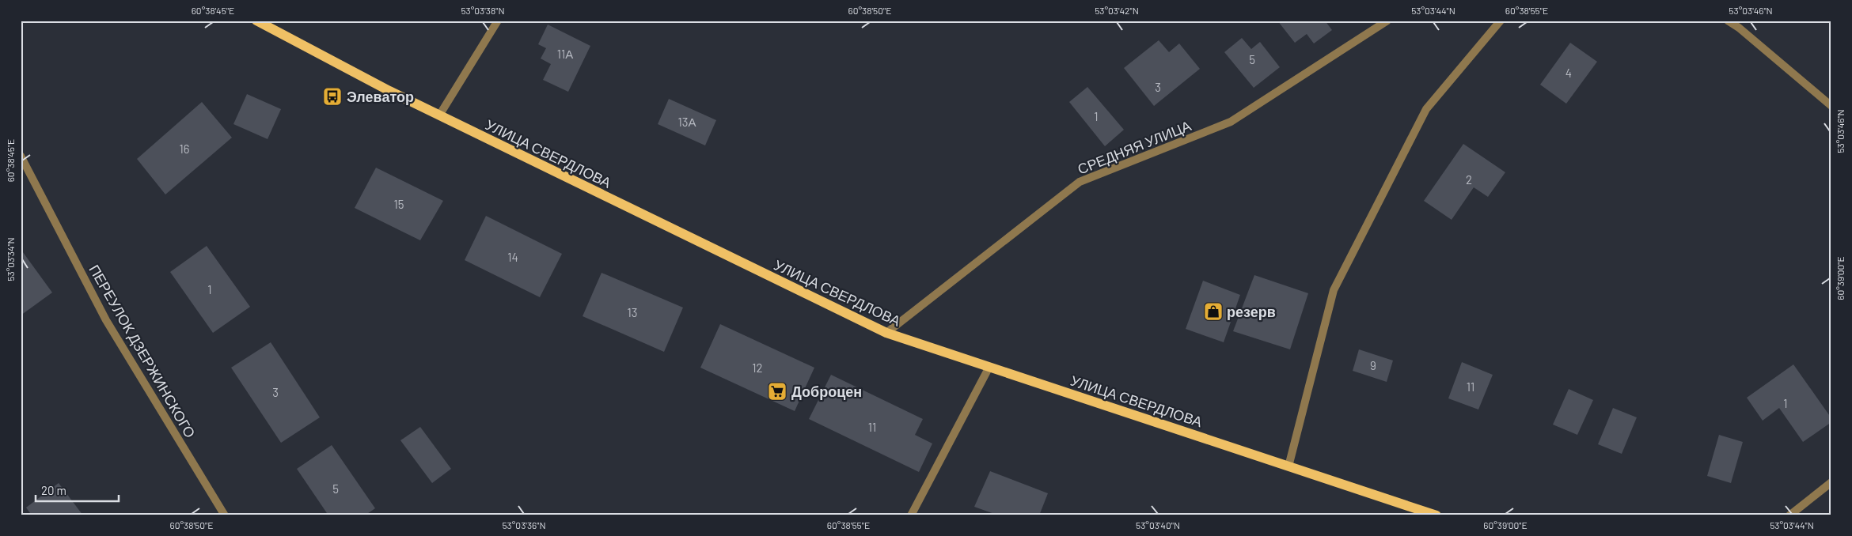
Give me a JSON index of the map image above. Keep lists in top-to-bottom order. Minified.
{"streets":{"main road":["УЛИЦА СВЕРДЛОВА"],"street":["СРЕДНЯЯ УЛИЦА","ПЕРЕУЛОК ДЗЕРЖИНСКОГО"]},"crossings":[["СРЕДНЯЯ УЛИЦА","УЛИЦА СВЕРДЛОВА"]],"places":{"bus stop":["Элеватор"],"shop":["резерв"],"supermarket":["Доброцен"]},"house_numbers":["11А","5","4","3","1","13А","16","2","15","14","1","13","9","12","11","3","1","11","5"],"scale_bar":"20 m","coordinates":["60°38'45\"E","53°03'38\"N","60°38'50\"E","53°03'42\"N","53°03'44\"N","60°38'55\"E","53°03'46\"N","53°03'34\"N","60°39'00\"E","53°03'36\"N","53°03'40\"N"]}
